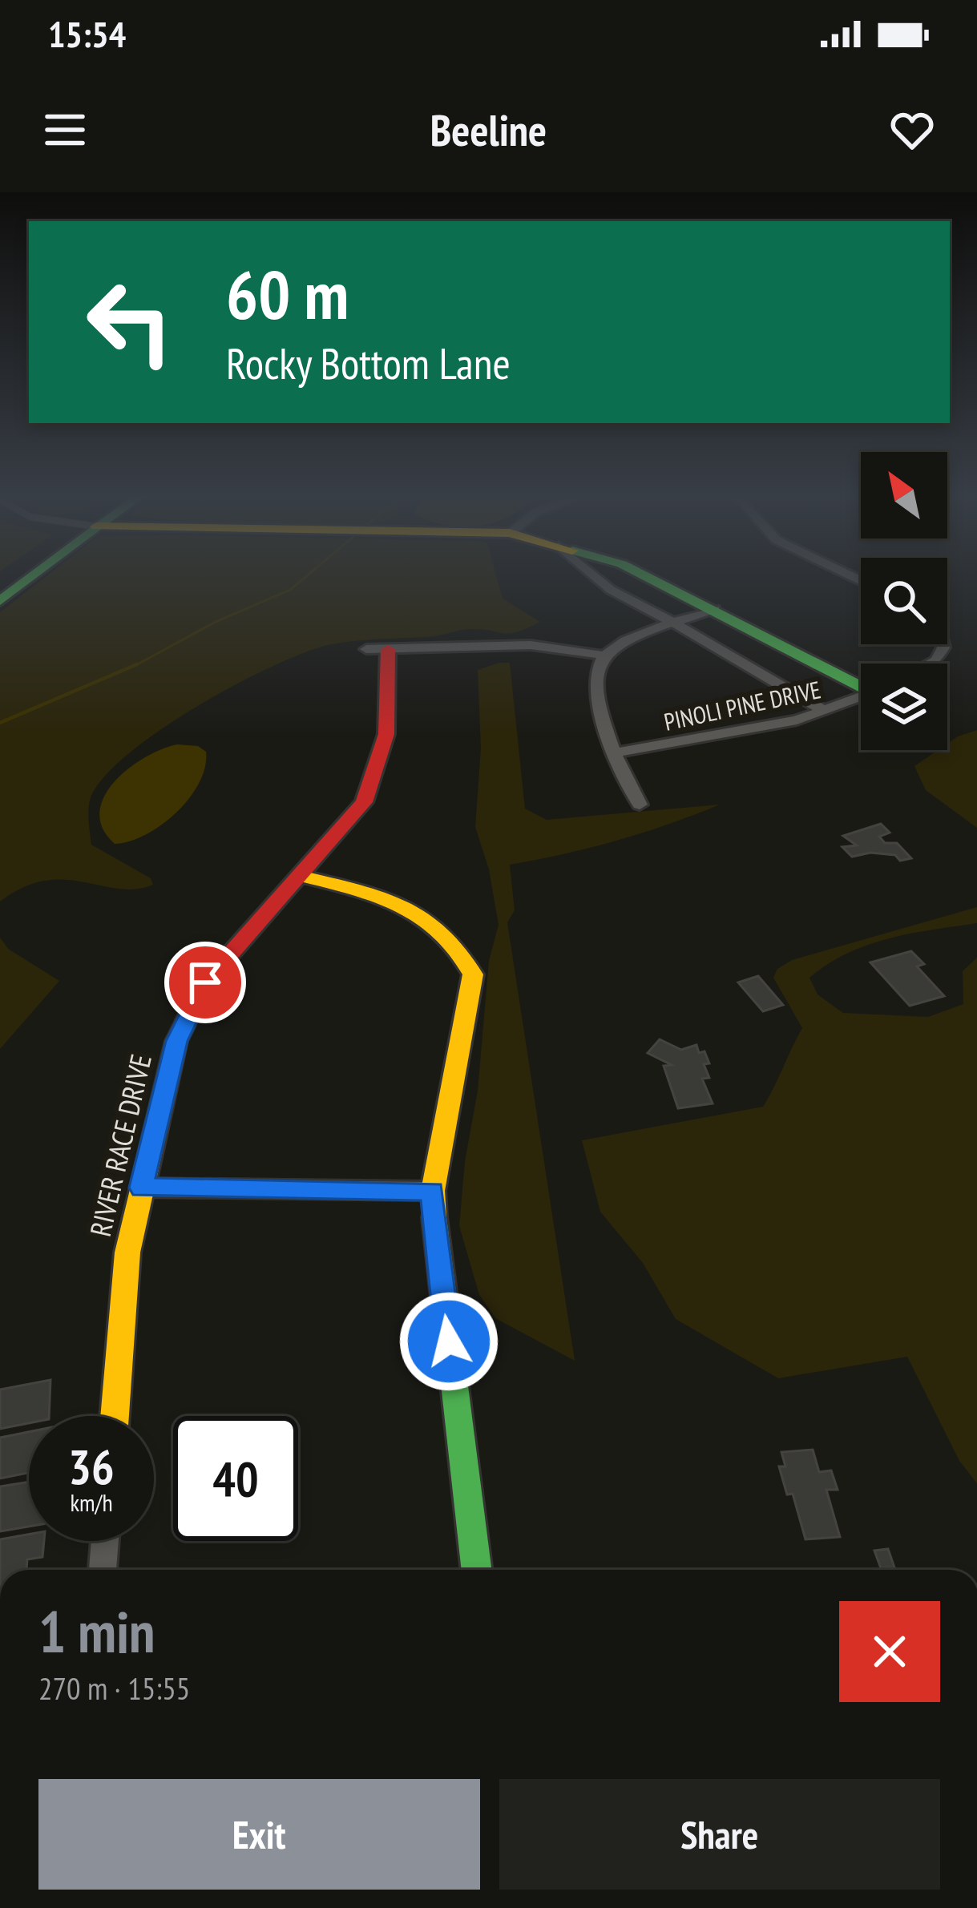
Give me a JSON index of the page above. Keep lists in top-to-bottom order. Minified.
{"streets":{"street":["PINOLI PINE DRIVE","RIVER RACE DRIVE"]},"north":"top left","page":{"status":"15:54","header":"Beeline","turn":["60 m","Rocky Bottom Lane"],"speed":"36 km/h","limit":"40","heading":["1 min","270 m · 15:55"],"buttons":["Exit","Share"]}}
